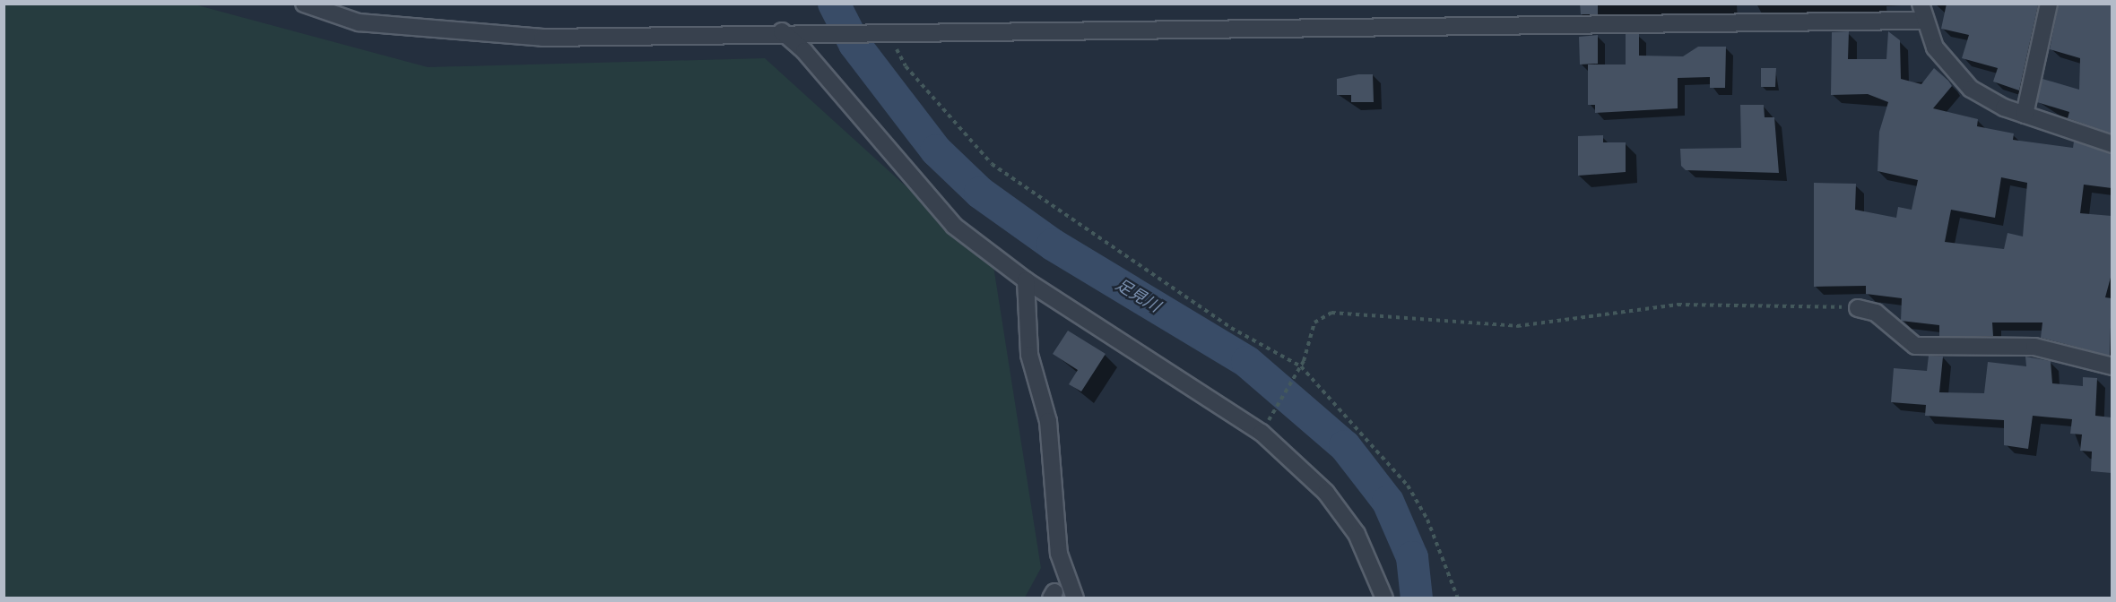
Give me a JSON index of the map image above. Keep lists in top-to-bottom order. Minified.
{"water":["足見川"]}
